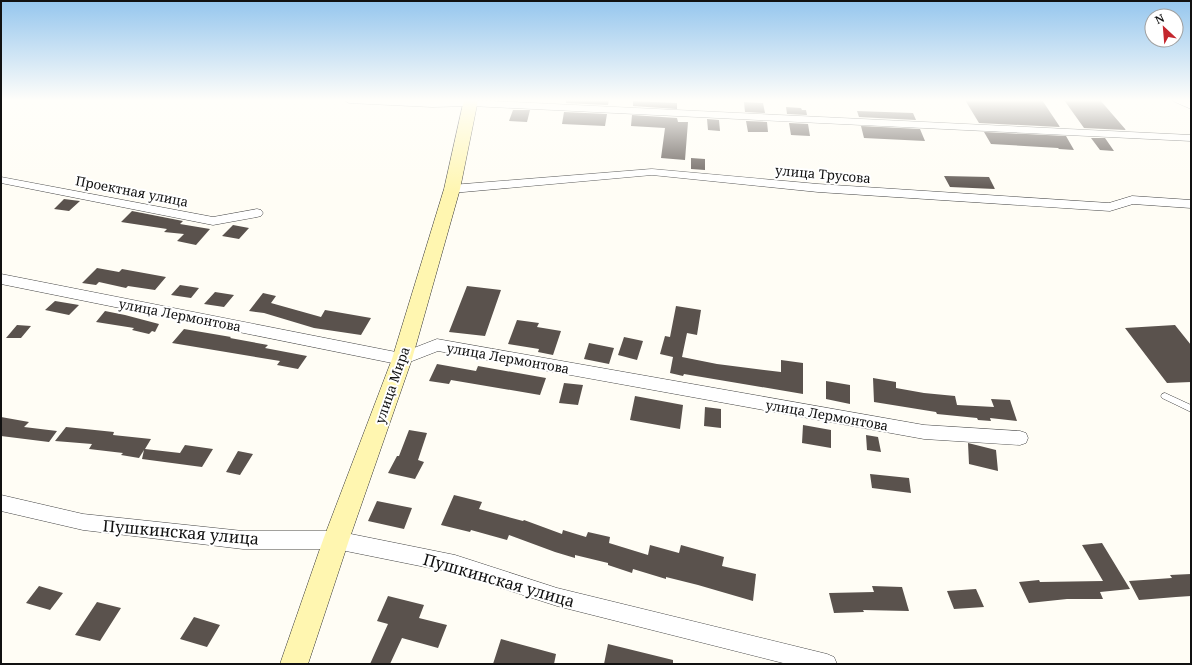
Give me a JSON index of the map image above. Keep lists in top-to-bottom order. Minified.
{"streets":{"street":["улица Трусова","Проектная улица","улица Лермонтова","улица Мира","Пушкинская улица"]},"crossings":[["улица Трусова","улица Мира"],["улица Лермонтова","улица Мира"],["улица Мира","Пушкинская улица"]],"north":"top left"}
